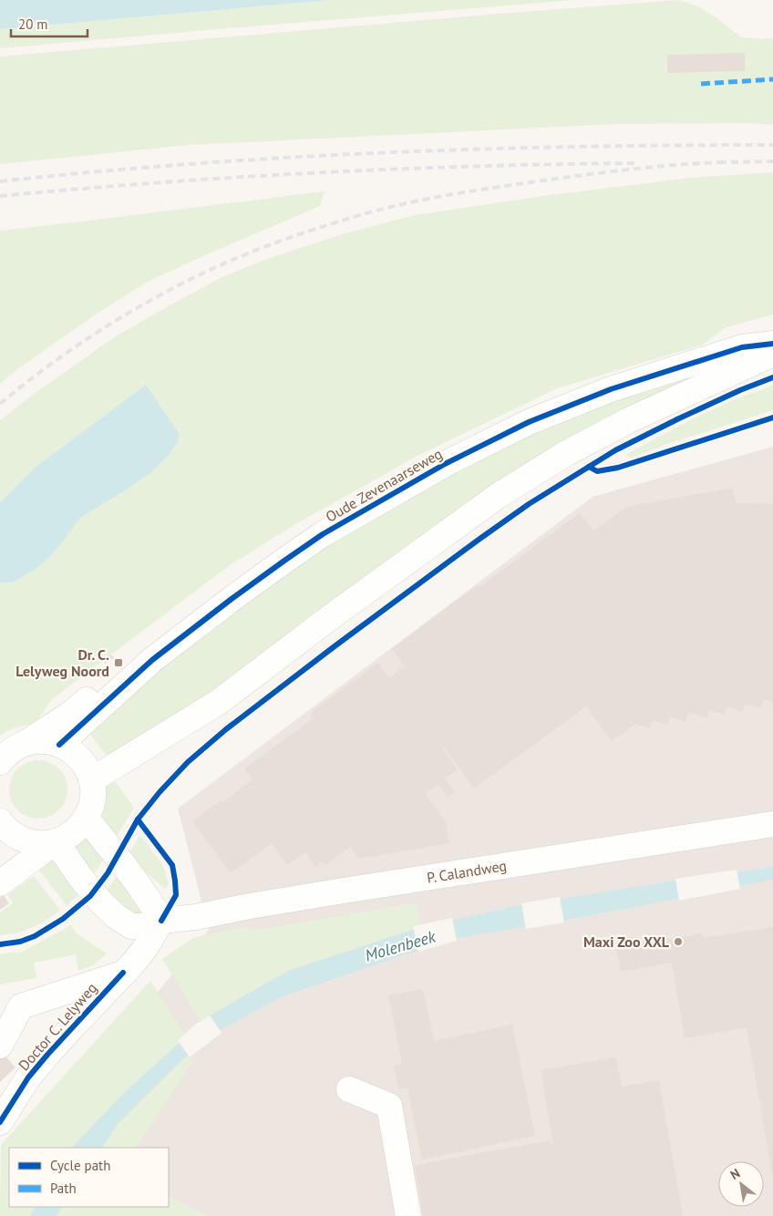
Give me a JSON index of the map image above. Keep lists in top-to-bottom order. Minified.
{"streets":{"street":["Oude Zevenaarseweg","P. Calandweg","Doctor C. Lelyweg"]},"crossings":[["P. Calandweg","Doctor C. Lelyweg"]],"water":["Molenbeek"],"places":{"transit":["Dr. C. Lelyweg Noord"],"other":["Maxi Zoo XXL"]},"legend":["Cycle path","Path"],"scale_bar":"20 m","north":"top left"}
